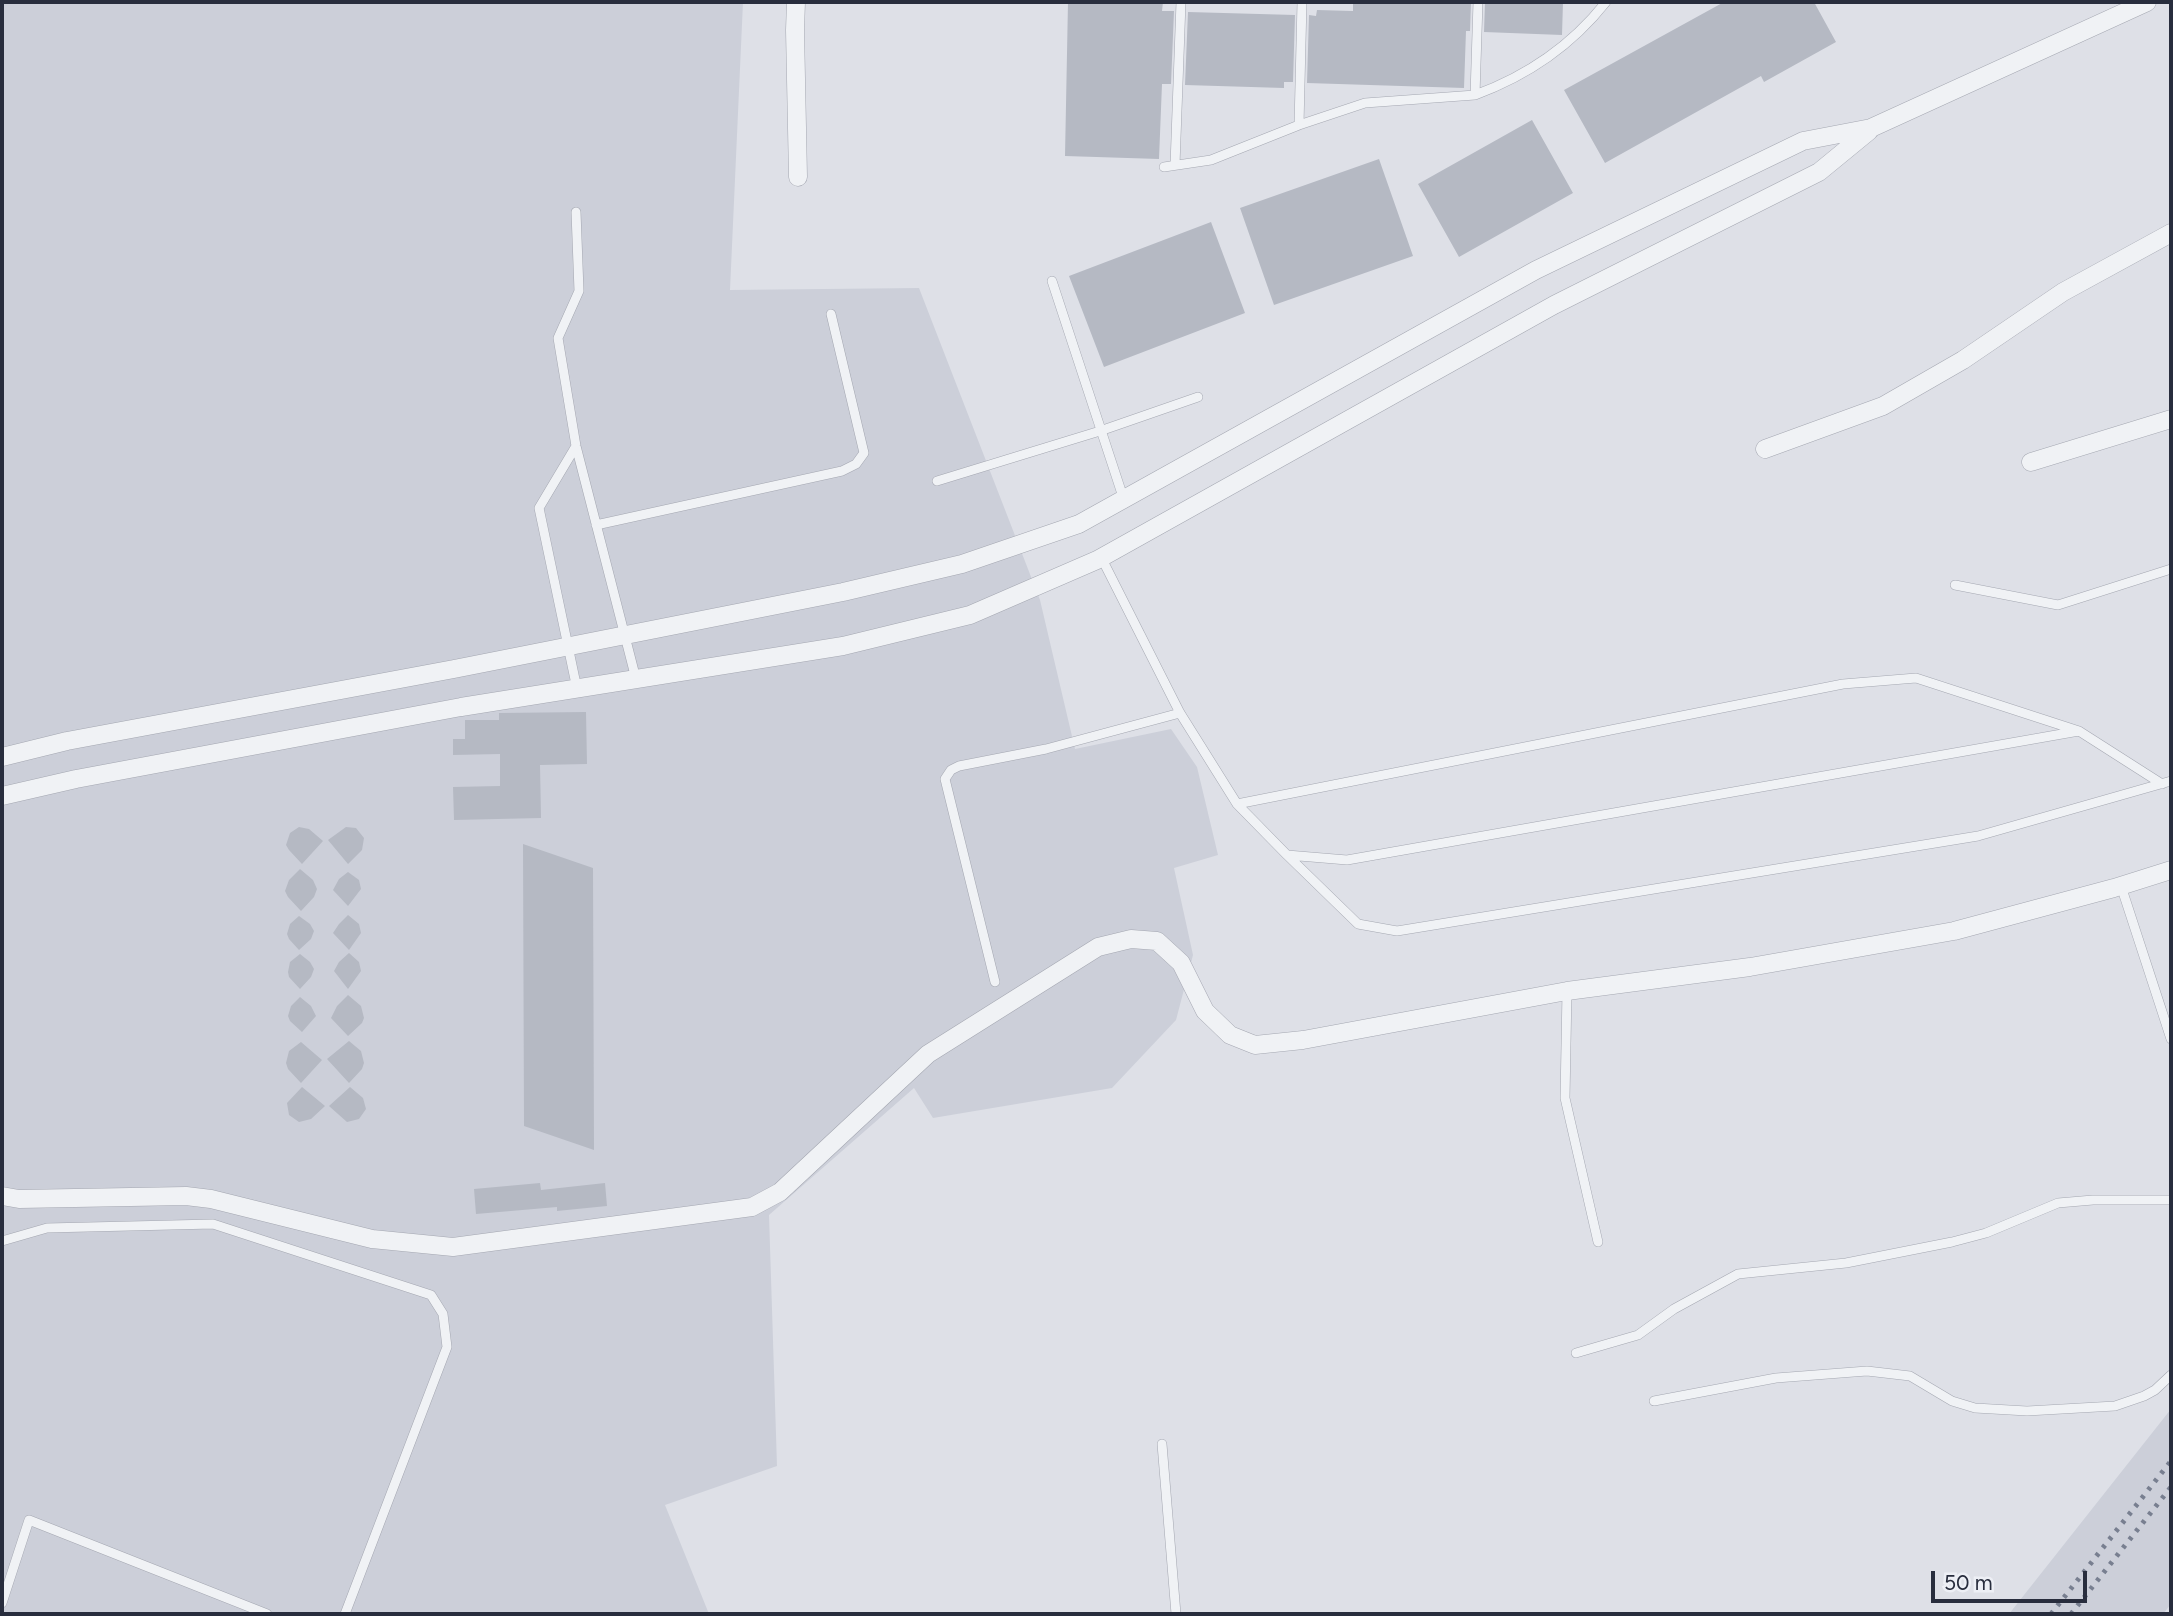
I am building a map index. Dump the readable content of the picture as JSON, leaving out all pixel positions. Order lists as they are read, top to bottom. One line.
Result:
{"scale_bar":"50 m"}
